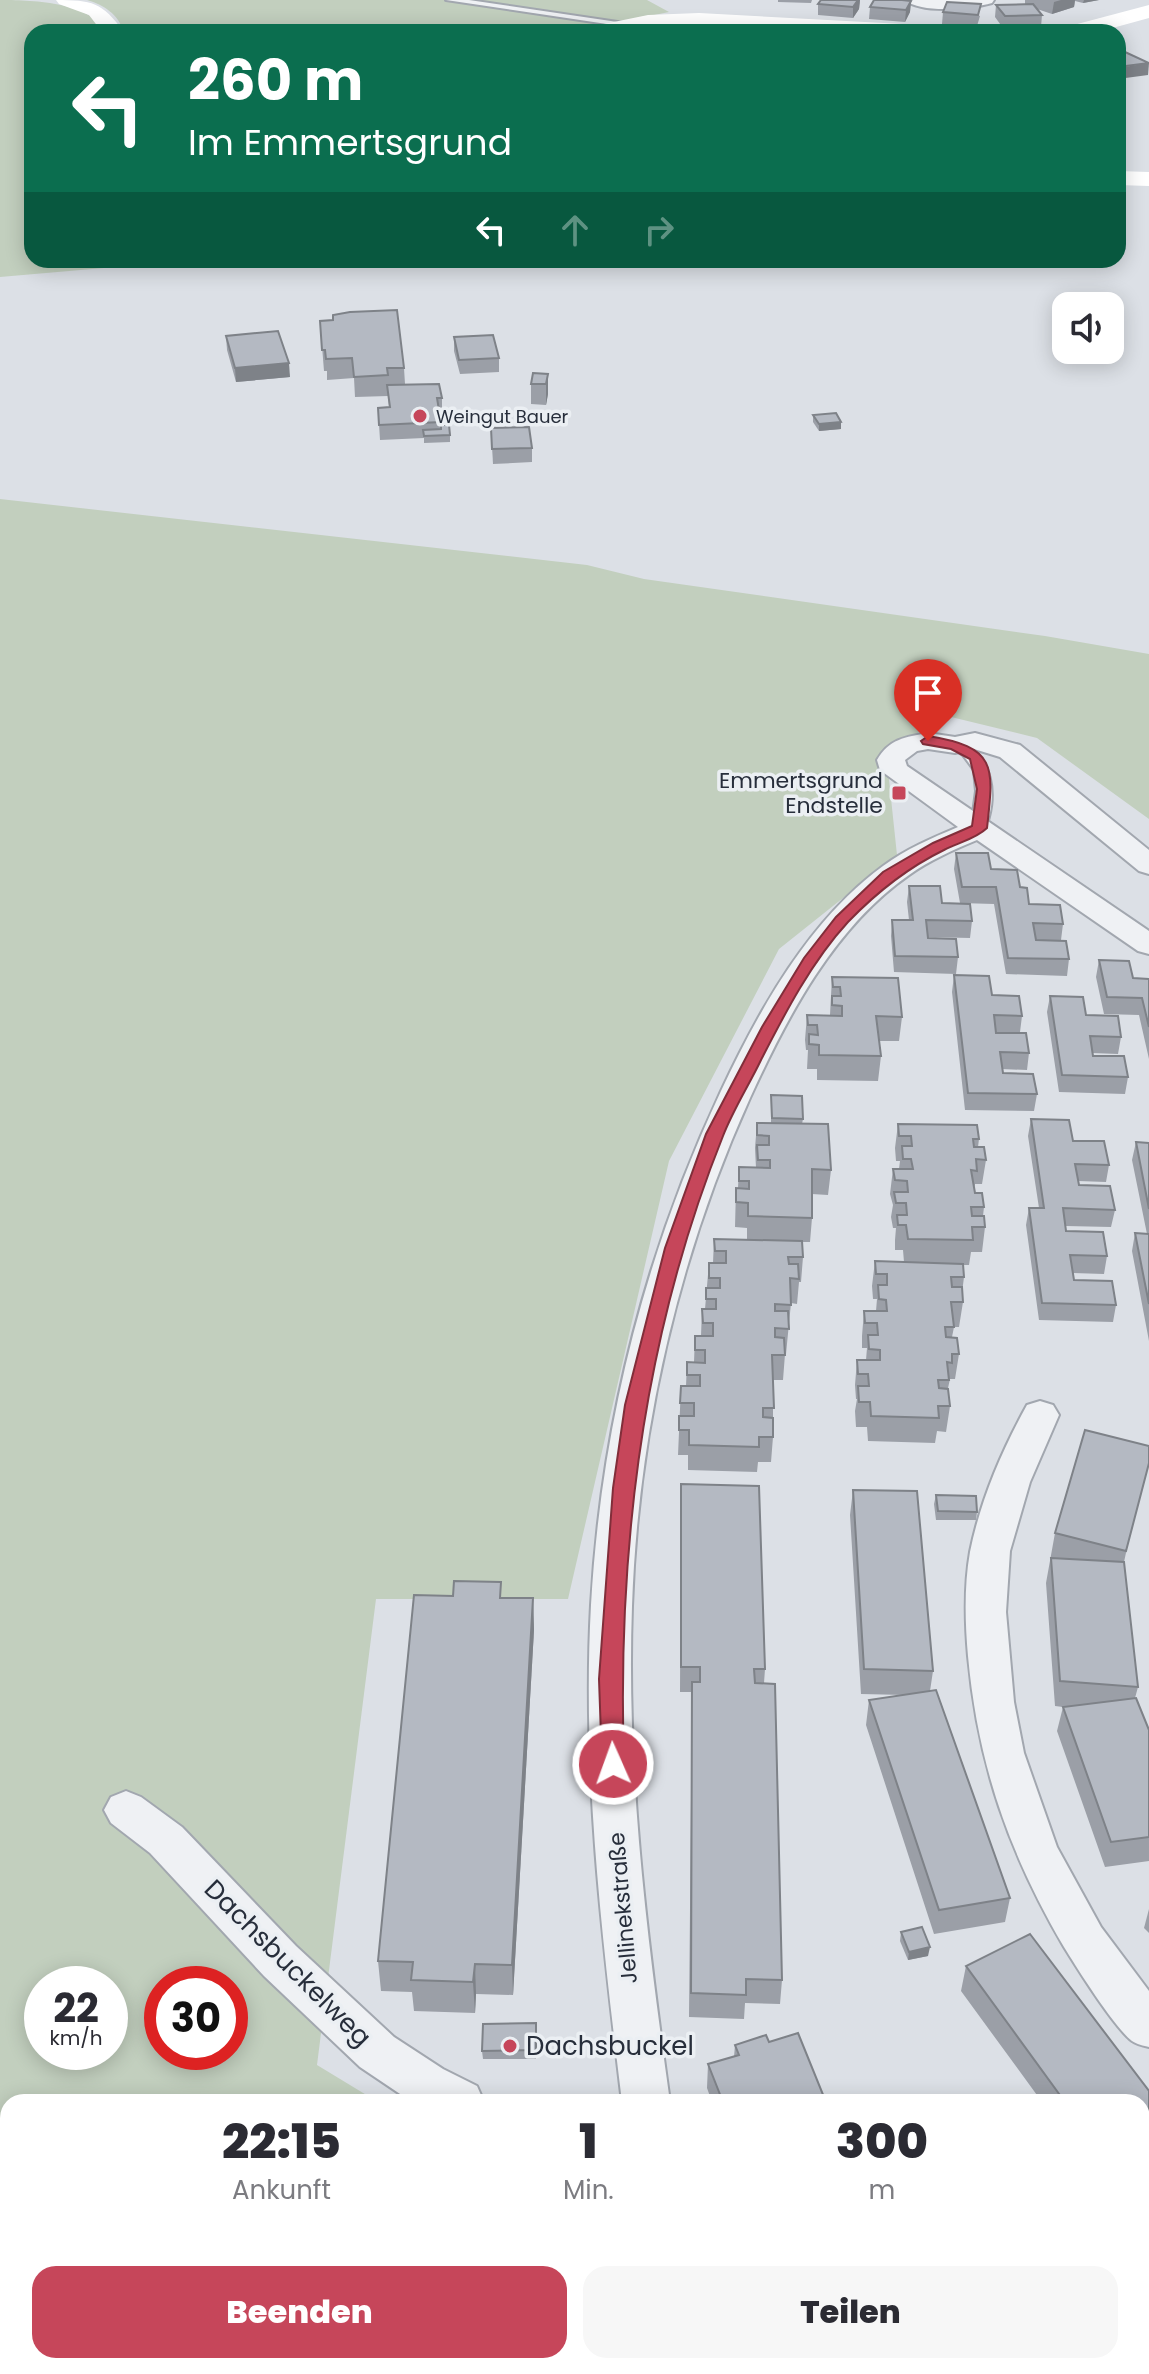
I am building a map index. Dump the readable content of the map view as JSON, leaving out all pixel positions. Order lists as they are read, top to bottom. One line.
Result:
{"streets":{"street":["Jellinekstraße","Dachsbuckelweg"]},"places":{"other":["Weingut Bauer","Dachsbuckel"],"transit":["Emmertsgrund Endstelle"]},"page":{"turn":["260 m","Im Emmertsgrund"],"speed":"22 km/h","limit":"30","eta":["22:15","Ankunft","1","Min.","300","m"],"buttons":["Beenden","Teilen"]}}
